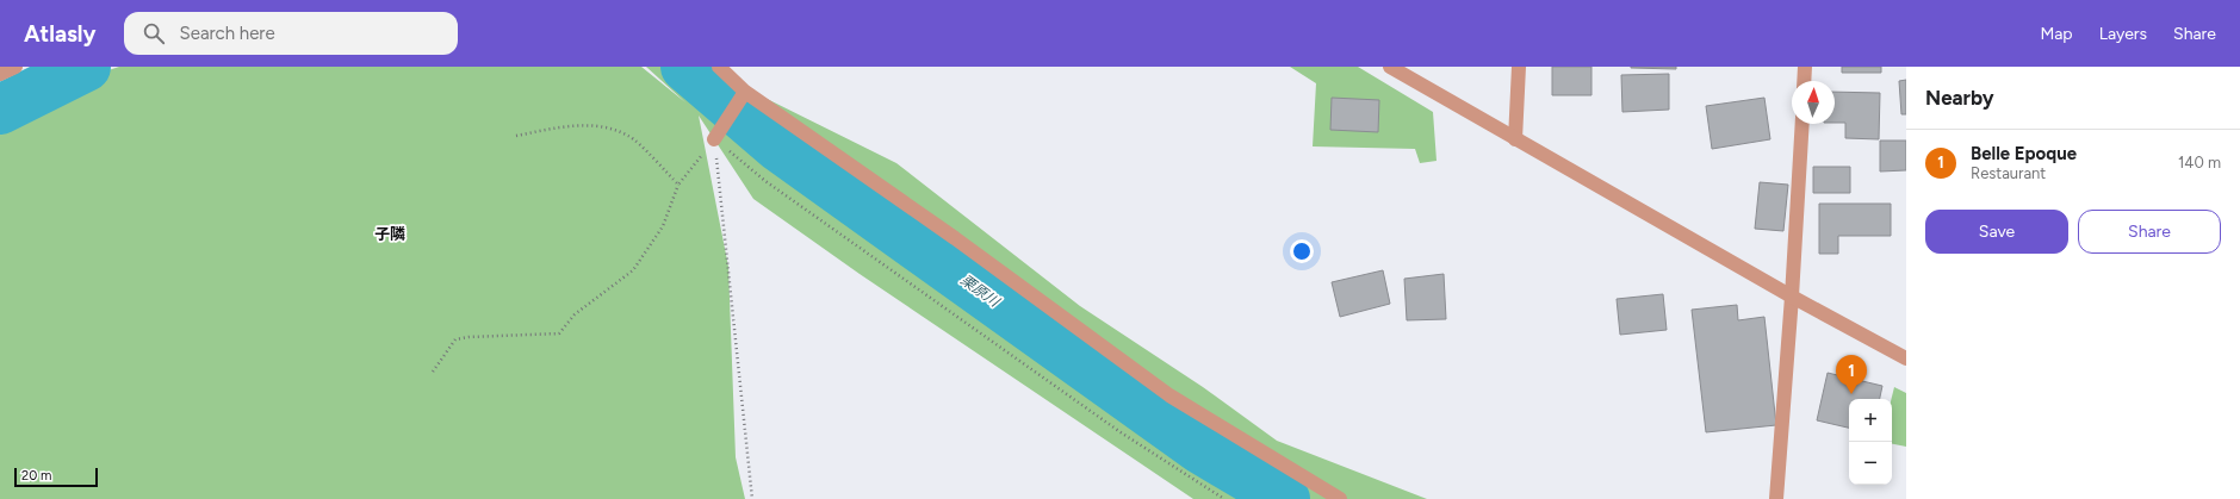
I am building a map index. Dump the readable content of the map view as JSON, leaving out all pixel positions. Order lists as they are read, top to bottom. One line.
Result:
{"districts":["子隣"],"water":["栗原川"],"scale_bar":"20 m","north":"top","page":{"header":"Atlasly","search":"Search here","nav":["Map","Layers","Share"],"heading":"Nearby","list":[{"mark":"1","name":"Belle Epoque","note":"Restaurant","value":"140 m"}],"buttons":["Save","Share"],"pins":"1","map_buttons":["+","−"],"scale":"20 m"}}
